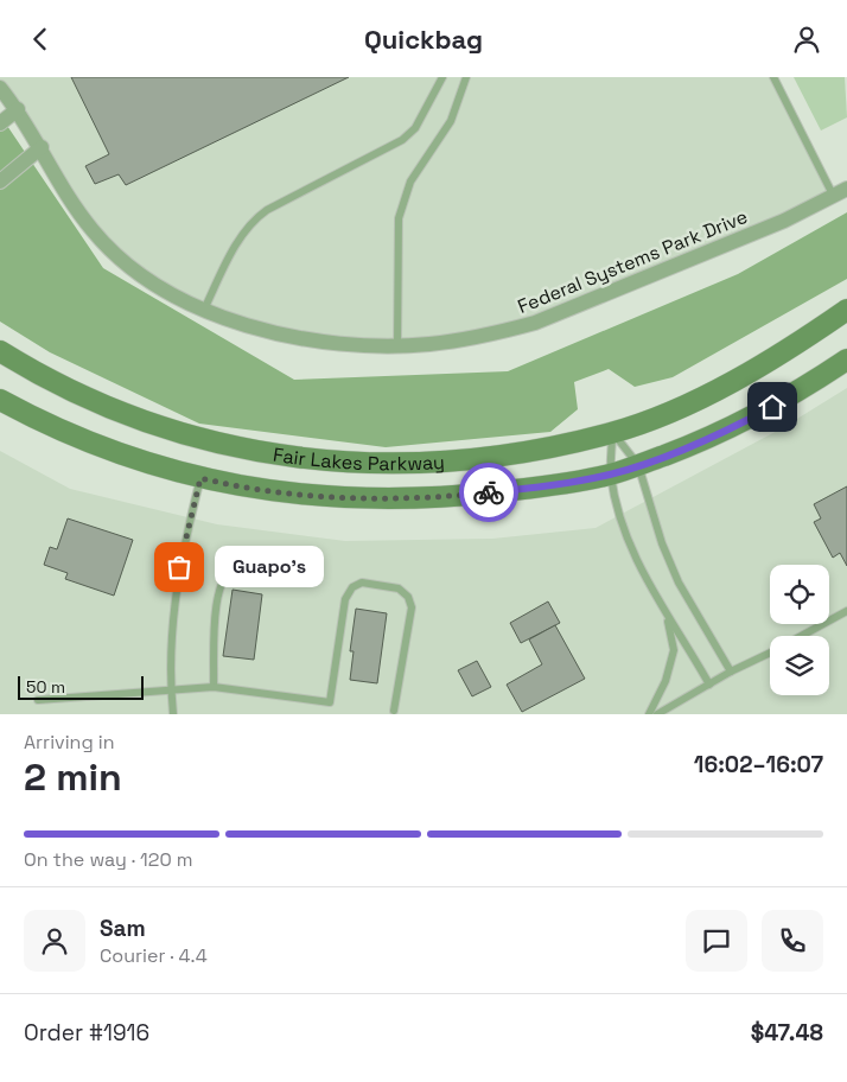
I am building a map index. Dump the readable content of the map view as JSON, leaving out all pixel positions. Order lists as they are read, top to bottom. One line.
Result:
{"streets":{"main road":["Fair Lakes Parkway"],"street":["Federal Systems Park Drive"]},"places":["Guapo's"],"scale_bar":"50 m","page":{"header":"Quickbag","bubble":"Guapo's","scale":"50 m","heading":["2 min","Arriving in","16:02–16:07"],"panel":["Sam","Courier · 4.4","Order #1916","$47.48"],"bar":"On the way · 120 m"}}
